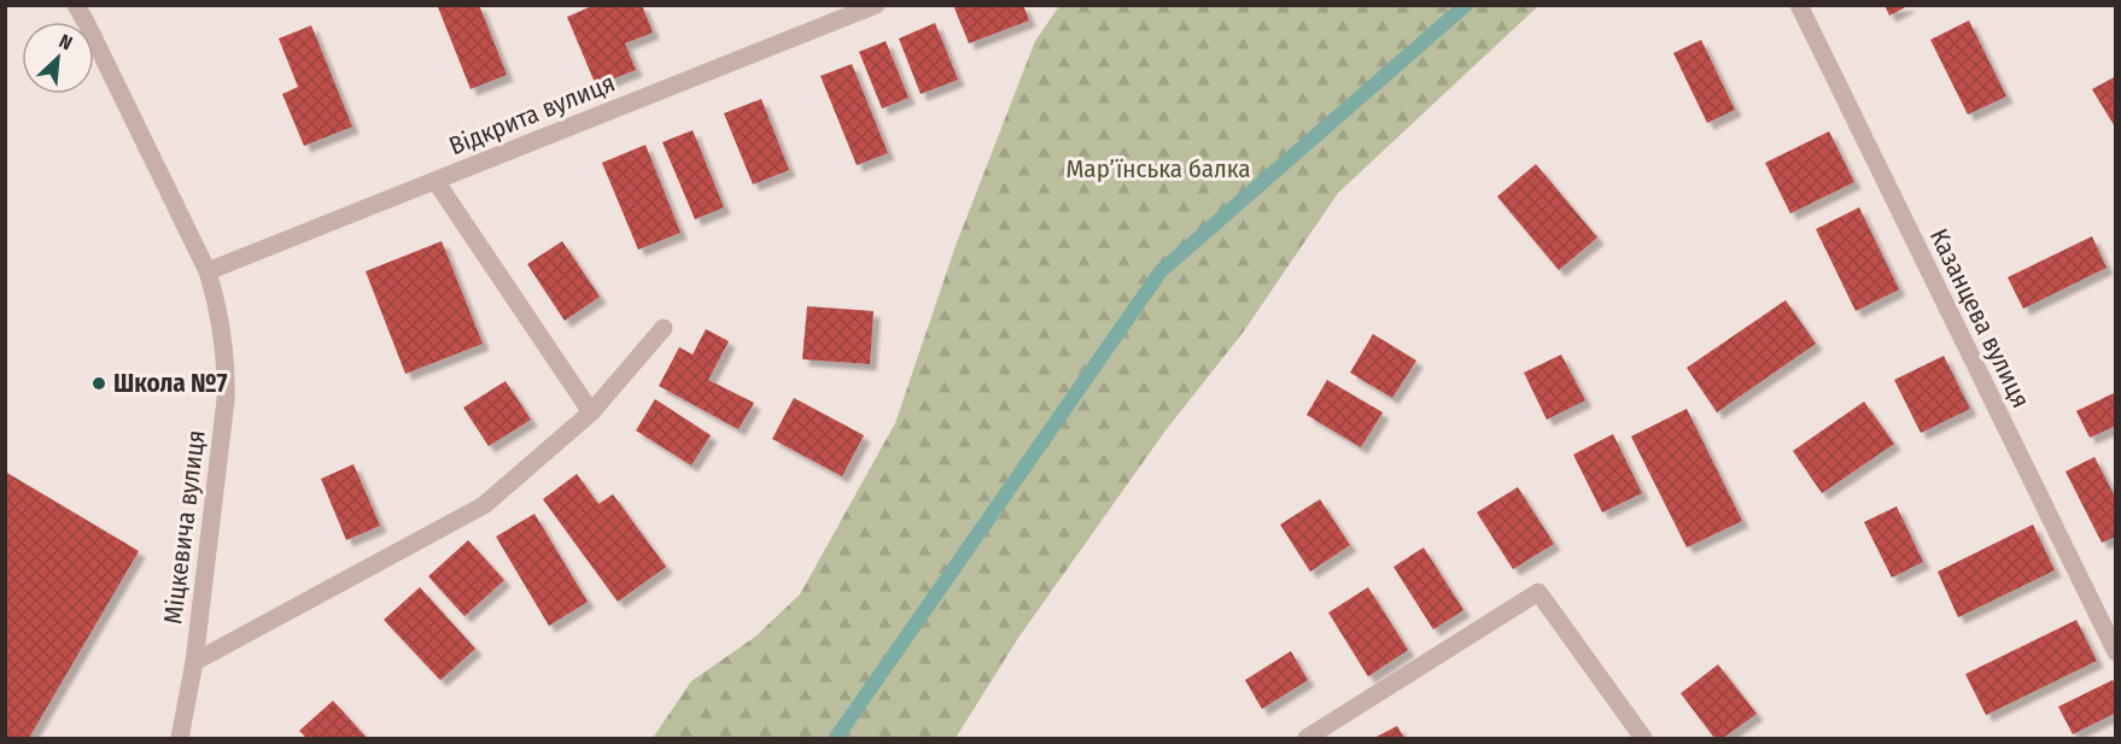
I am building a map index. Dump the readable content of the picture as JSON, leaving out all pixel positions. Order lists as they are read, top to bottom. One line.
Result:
{"streets":{"street":["Відкрита вулиця","Казанцева вулиця","Міцкевича вулиця"]},"crossings":[["Відкрита вулиця","Міцкевича вулиця"]],"parks":["Мар’їнська балка"],"places":["Школа №7"],"north":"top right"}
